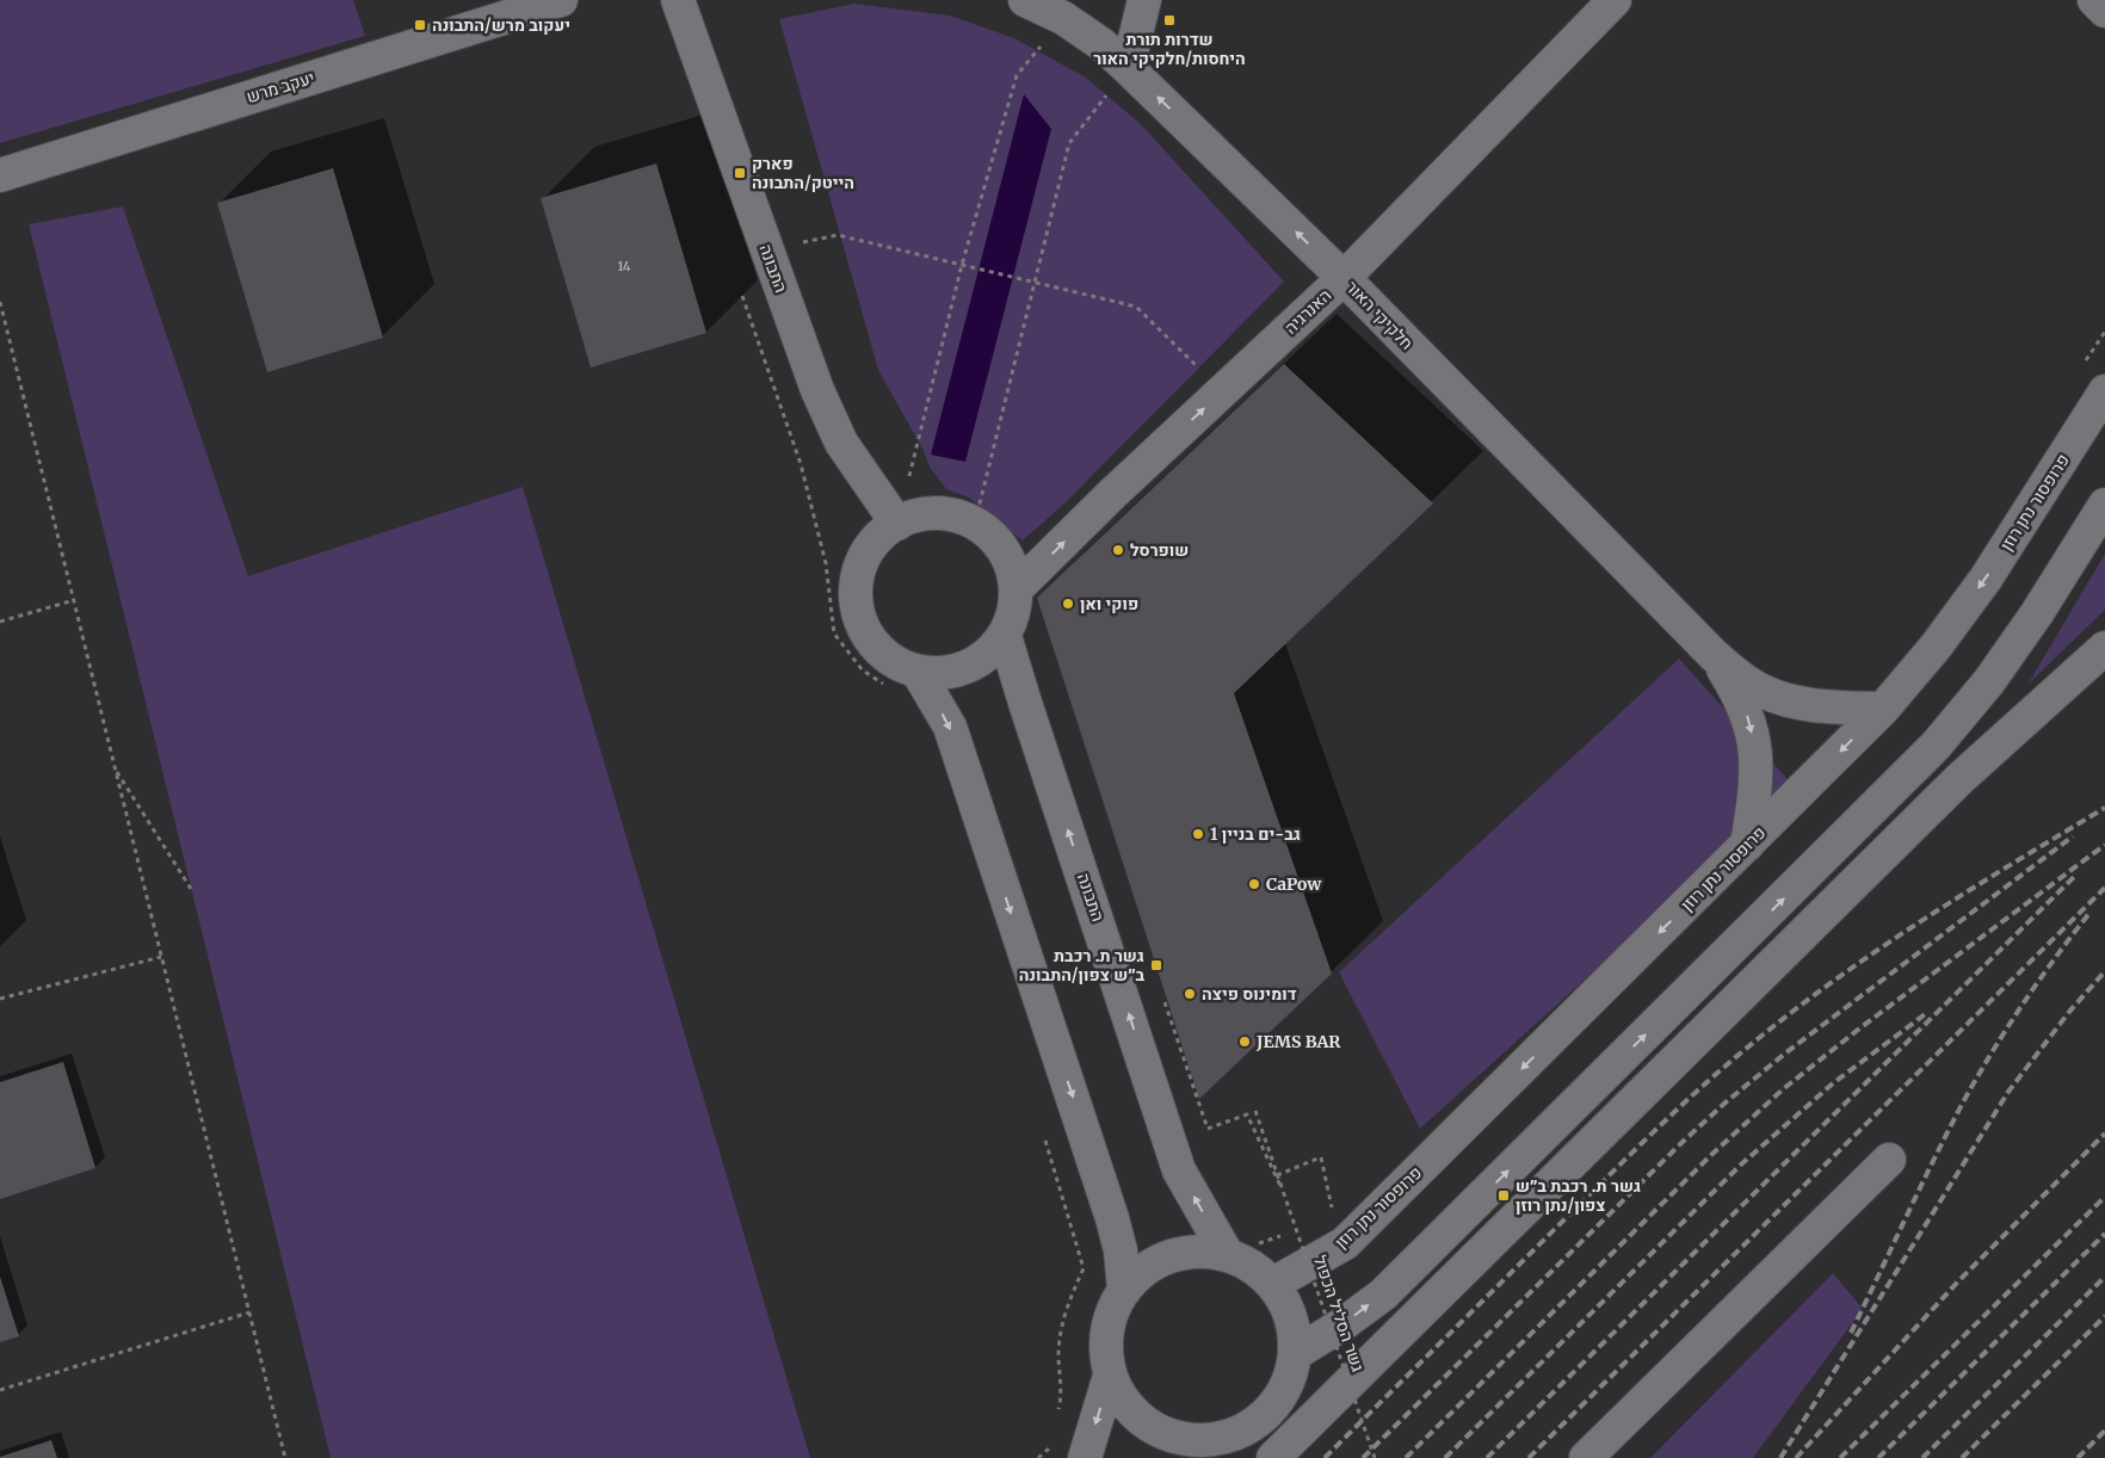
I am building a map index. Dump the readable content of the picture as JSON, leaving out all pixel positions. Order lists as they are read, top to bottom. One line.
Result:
{"streets":{"street":["יעקב מרש","התבונה","האנרגיה","חלקיקי האור","פרופסור נתן רוזן"],"path":["גשר הסליל הכפול"]},"crossings":[["התבונה","האנרגיה"],["התבונה","פרופסור נתן רוזן"],["האנרגיה","חלקיקי האור"],["חלקיקי האור","פרופסור נתן רוזן"]],"places":{"transit":["שדרות תורת היחסות/חלקיקי האור","יעקוב מרש/התבונה","פארק הייטק/התבונה","גשר ת. רכבת ב״ש צפון/התבונה","גשר ת. רכבת ב״ש צפון/נתן רוזן"],"other":["שופרסל","פוקי ואן","גב-ים בניין 1","CaPow","דומינוס פיצה","JEMS BAR"]},"house_numbers":["14"]}
